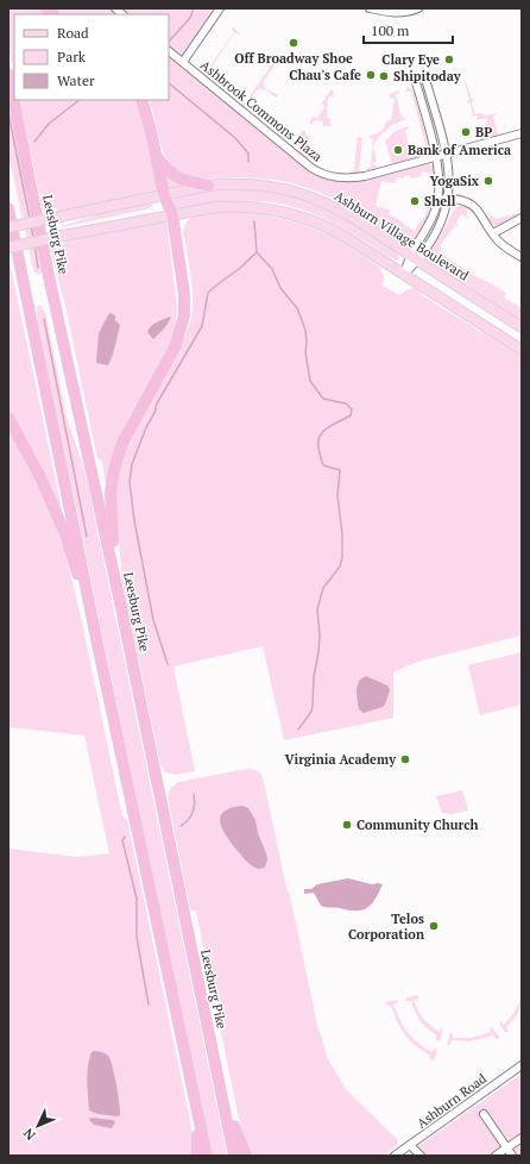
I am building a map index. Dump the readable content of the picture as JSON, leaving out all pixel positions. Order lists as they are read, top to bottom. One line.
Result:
{"streets":{"highway":["Leesburg Pike"],"main road":["Ashburn Village Boulevard"],"street":["Ashbrook Commons Plaza","Ashburn Road"]},"places":["Off Broadway Shoe","Clary Eye","Chau's Cafe","Shipitoday","BP","Bank of America","YogaSix","Shell","Virginia Academy","Community Church","Telos Corporation"],"legend":["Road","Park","Water"],"scale_bar":"100 m","north":"bottom left"}
